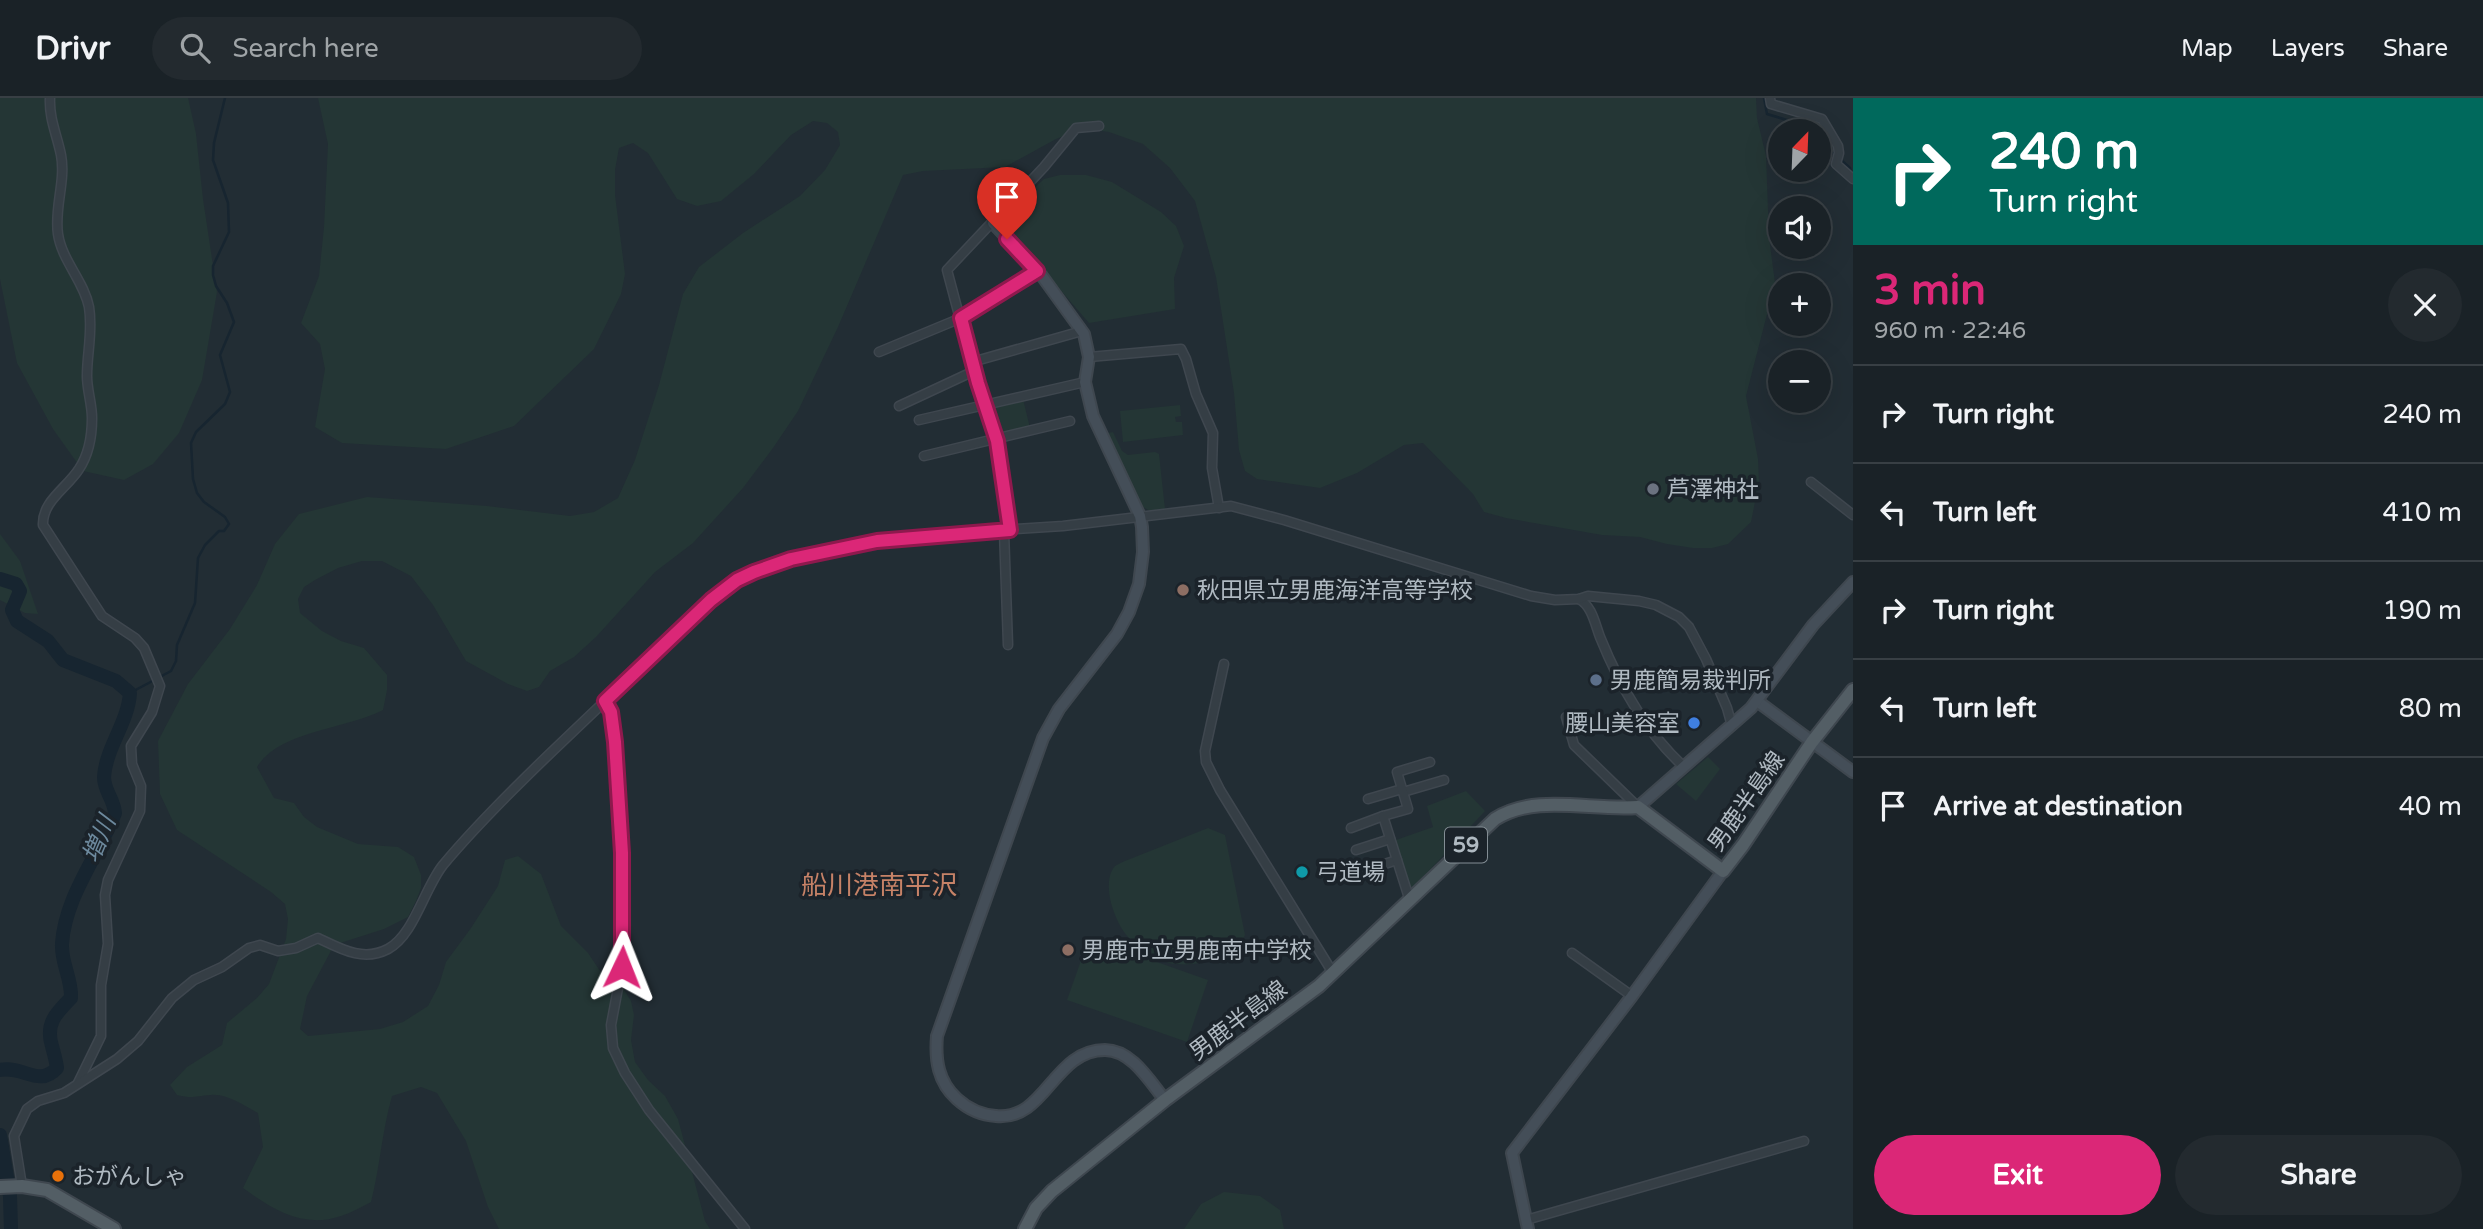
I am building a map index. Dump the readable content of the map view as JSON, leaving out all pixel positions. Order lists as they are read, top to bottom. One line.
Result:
{"streets":{"main road":["男鹿半島線","59"]},"districts":["船川港南平沢"],"water":["増川"],"places":["芦澤神社","秋田県立男鹿海洋高等学校","男鹿簡易裁判所","腰山美容室","弓道場","男鹿市立男鹿南中学校","おがんしゃ"],"north":"top right","page":{"header":"Drivr","search":"Search here","nav":["Map","Layers","Share"],"turn":["240 m","Turn right"],"map_buttons":["+","−"],"heading":["3 min","960 m · 22:46"],"list":[{"name":"Turn right","value":"240 m"},{"name":"Turn left","value":"410 m"},{"name":"Turn right","value":"190 m"},{"name":"Turn left","value":"80 m"},{"name":"Arrive at destination","value":"40 m"}],"buttons":["Exit","Share"]}}
